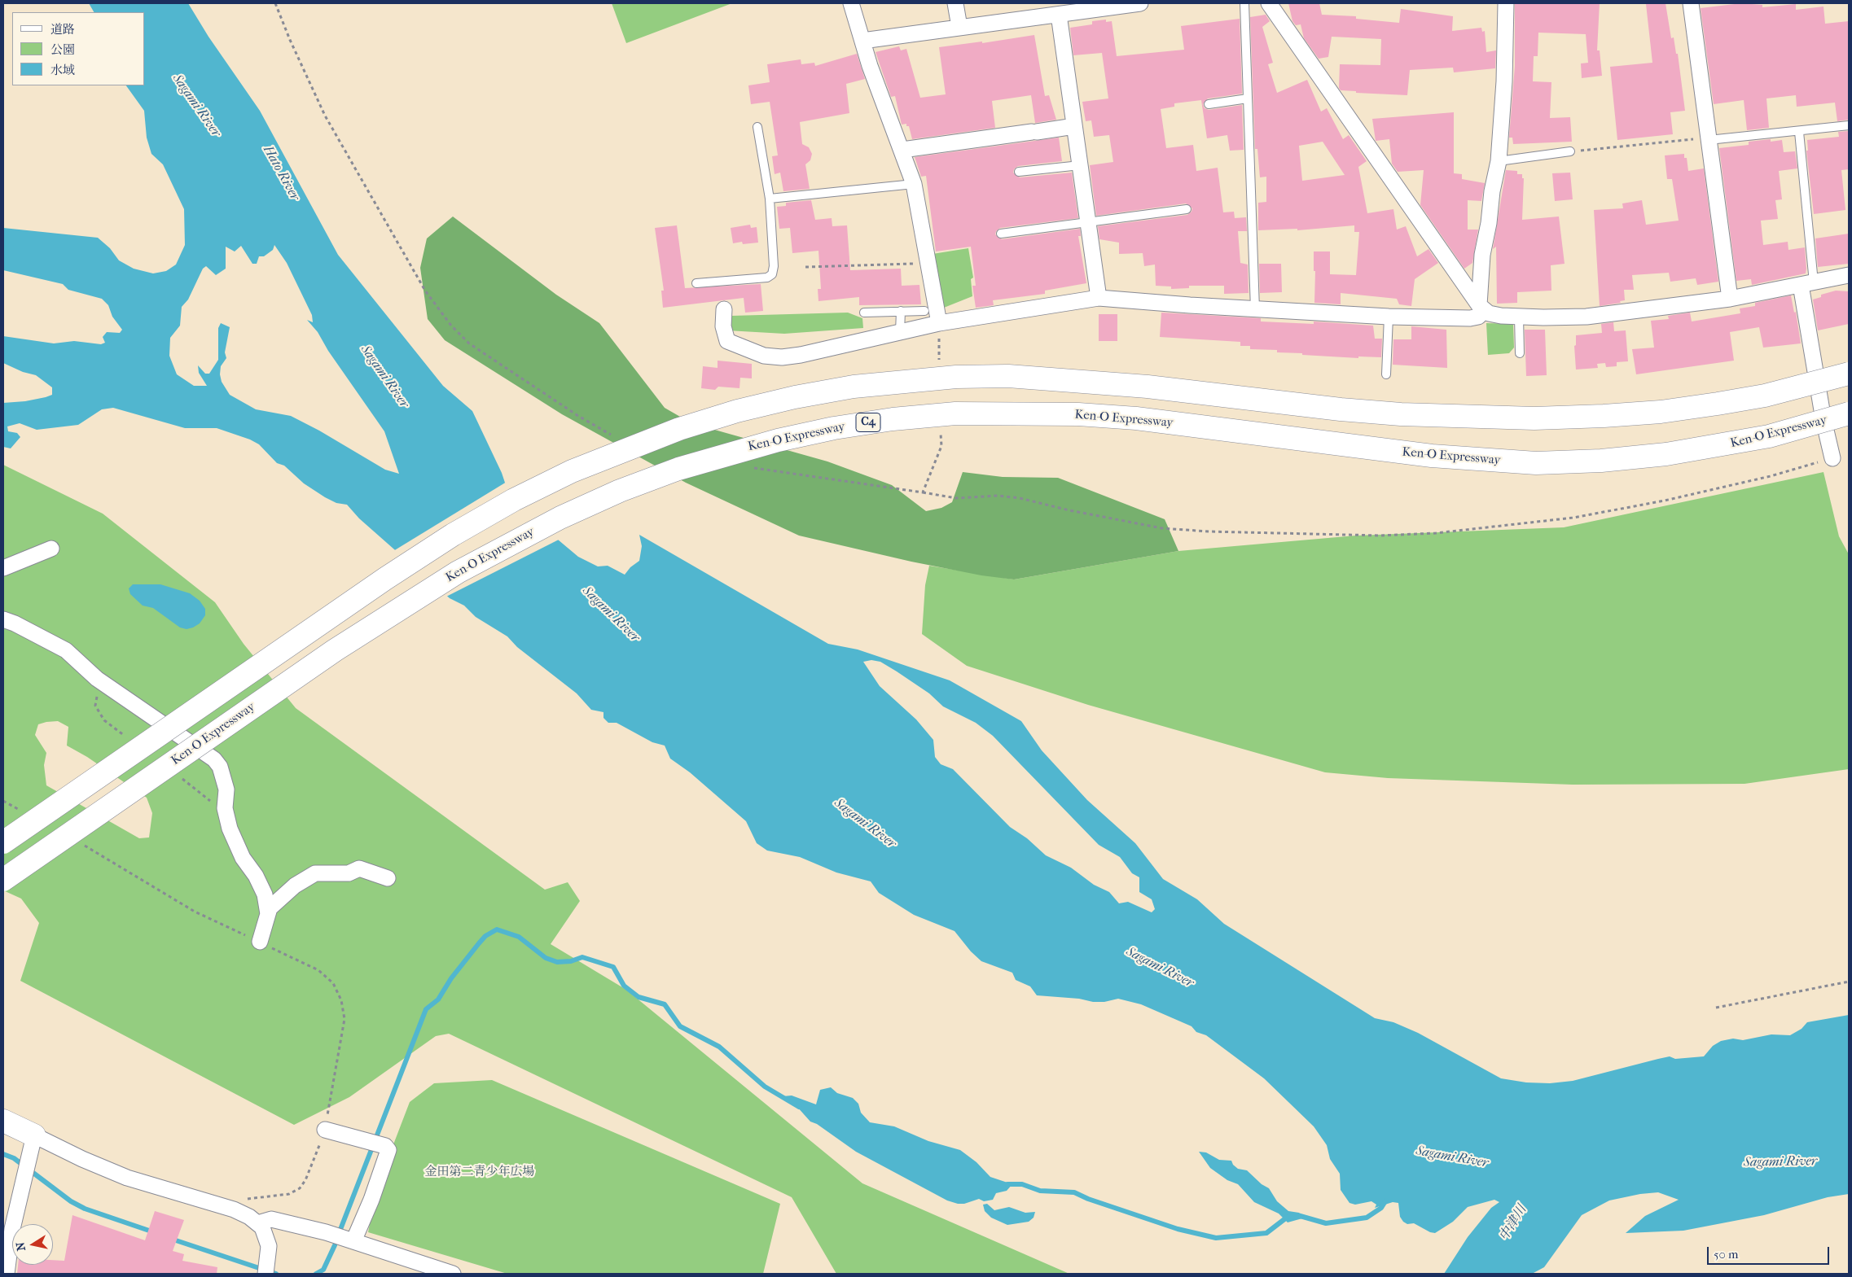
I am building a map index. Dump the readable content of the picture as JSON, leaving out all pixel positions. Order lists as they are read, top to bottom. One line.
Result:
{"streets":{"main road":["Ken-O Expressway","C4"]},"water":["Sagami River","Hato River","中津川"],"parks":["金田第二青少年広場"],"legend":["道路","公園","水域"],"scale_bar":"50 m","north":"left"}
